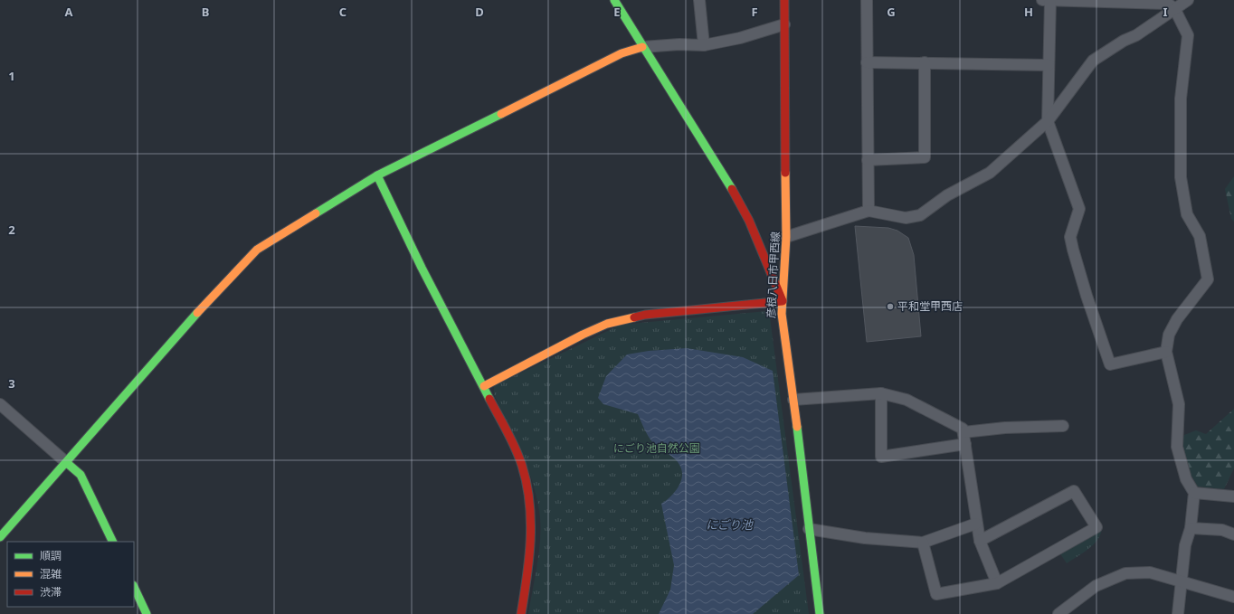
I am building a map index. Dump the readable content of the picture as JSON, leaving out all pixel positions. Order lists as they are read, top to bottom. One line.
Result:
{"streets":{"street":["彦根八日市甲西線"]},"water":["にごり池"],"parks":["にごり池自然公園"],"places":["平和堂甲西店"],"legend":["順調","混雑","渋滞"],"grid":{"columns":["A","B","C","D","E","F","G","H","I"],"rows":["1","2","3"]}}
